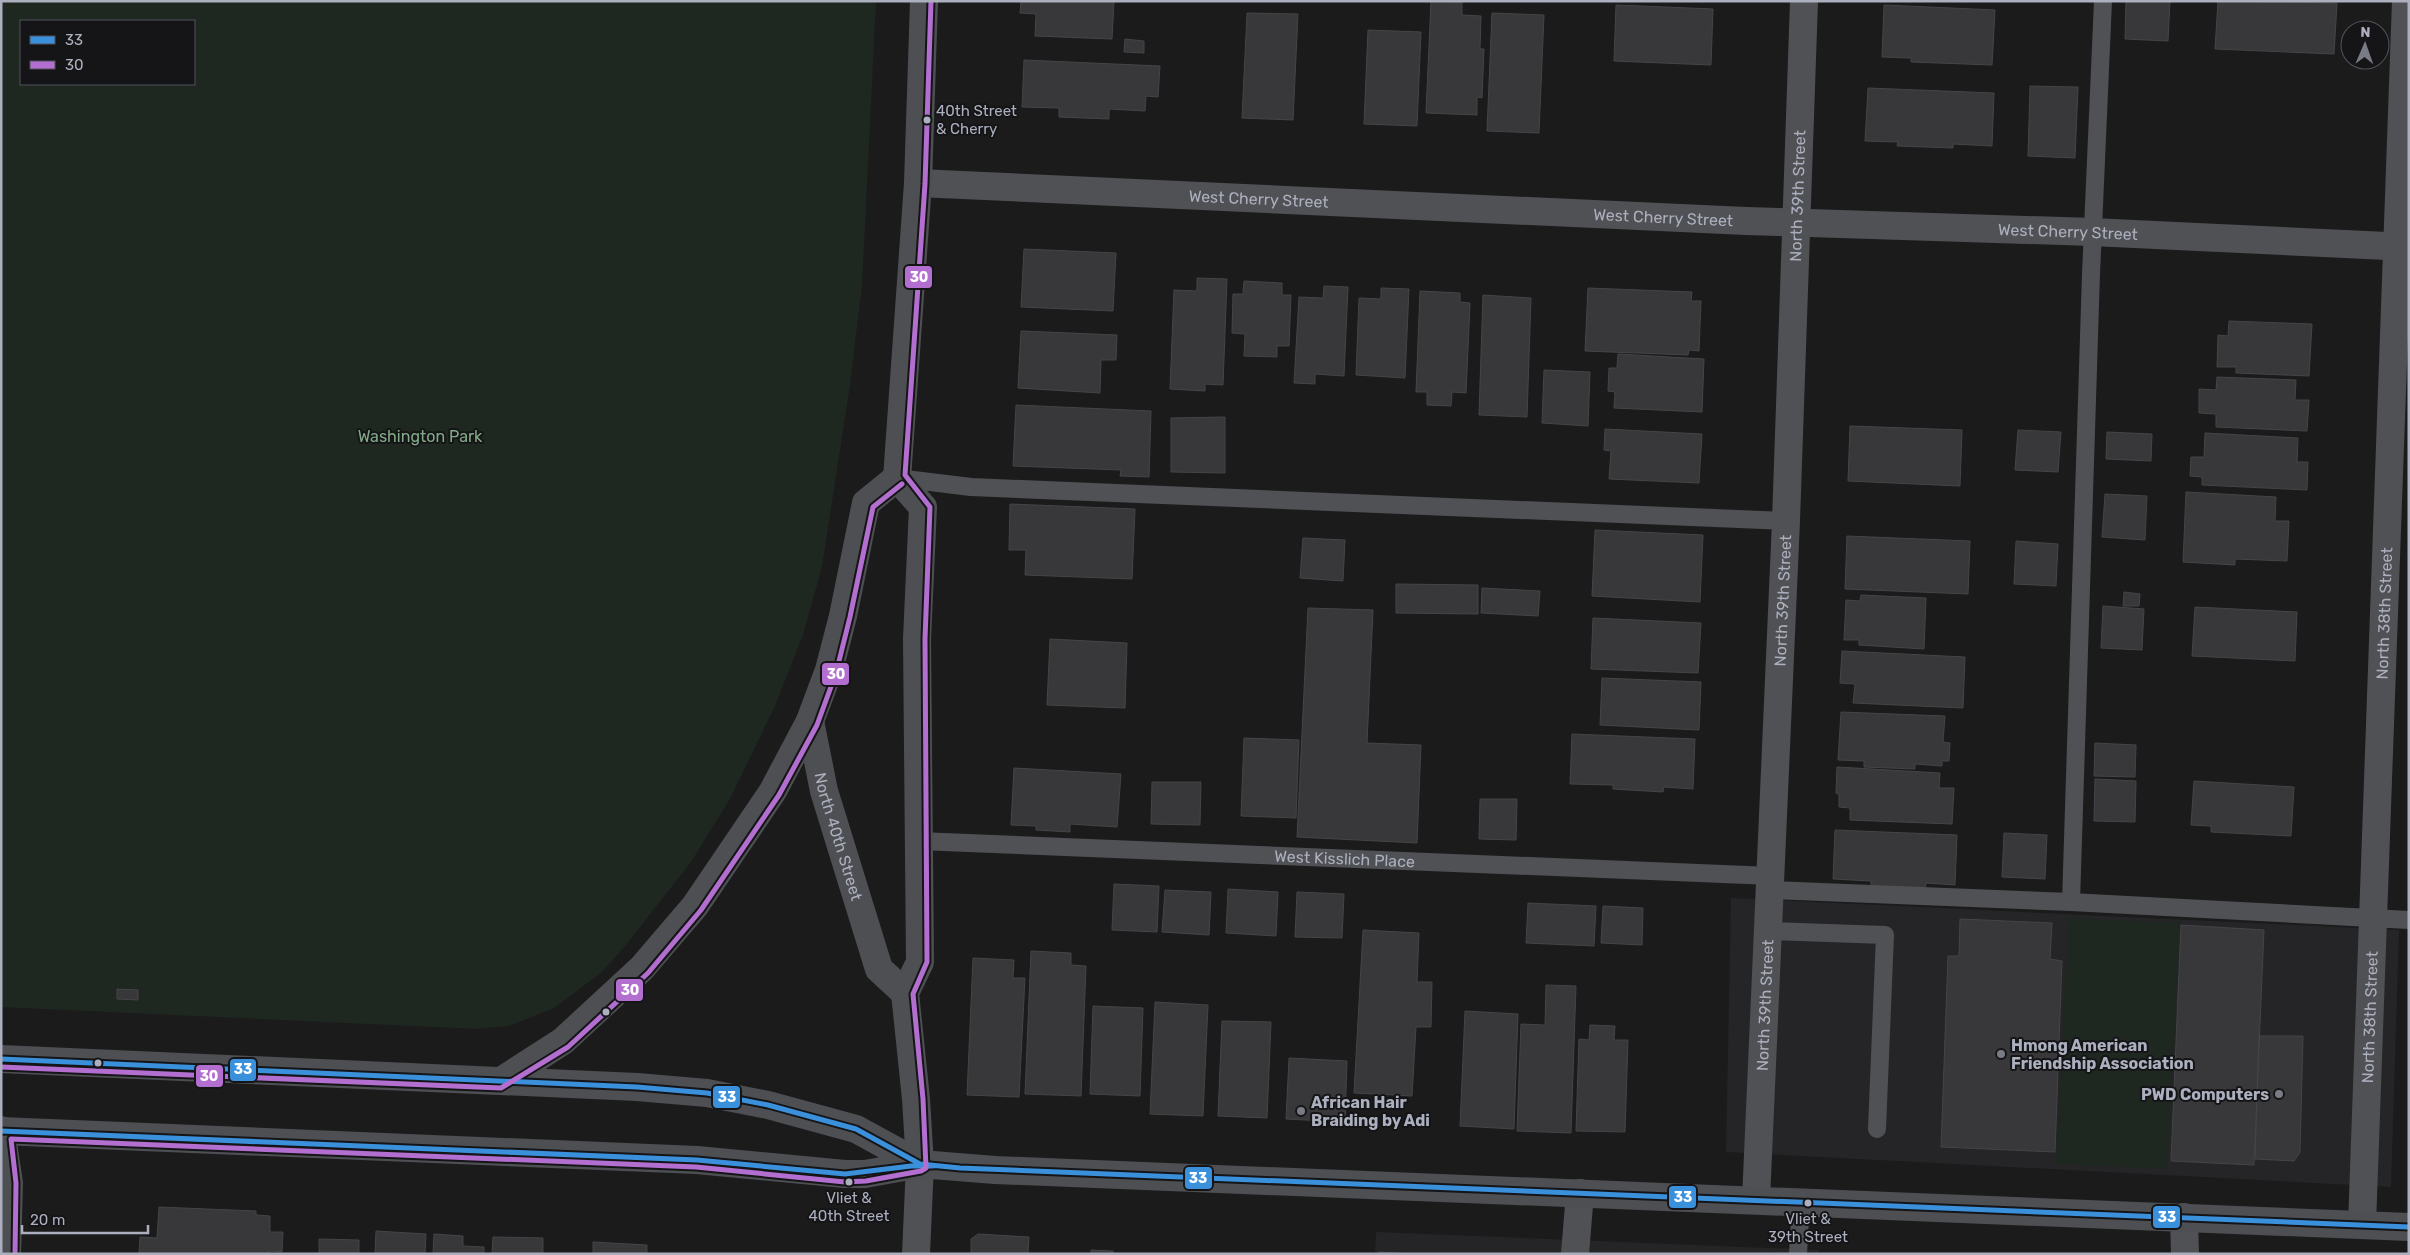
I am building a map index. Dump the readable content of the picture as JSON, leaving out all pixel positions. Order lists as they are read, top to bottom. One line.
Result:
{"streets":{"street":["North 39th Street","West Cherry Street","North 38th Street","North 40th Street"],"lane":["West Kisslich Place"]},"crossings":[["North 39th Street","West Cherry Street"],["North 39th Street","West Kisslich Place"],["West Cherry Street","North 38th Street"],["North 38th Street","West Kisslich Place"]],"parks":["Washington Park"],"places":["40th Street & Cherry","Hmong American Friendship Association","PWD Computers","African Hair Braiding by Adi","Vliet & 40th Street","Vliet & 39th Street"],"lines":["transit line 30","transit line 33"],"legend":["33","30"],"scale_bar":"20 m","north":"top"}
